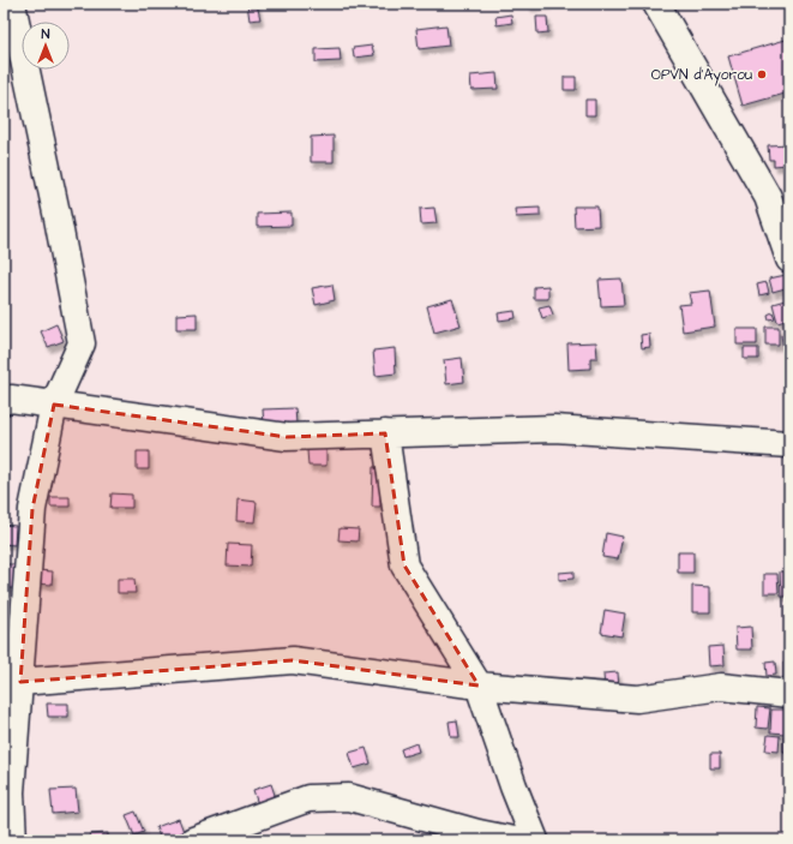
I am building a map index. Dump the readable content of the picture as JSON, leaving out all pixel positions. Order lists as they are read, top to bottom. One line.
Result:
{"places":["OPVN d'Ayorou"],"north":"top"}
